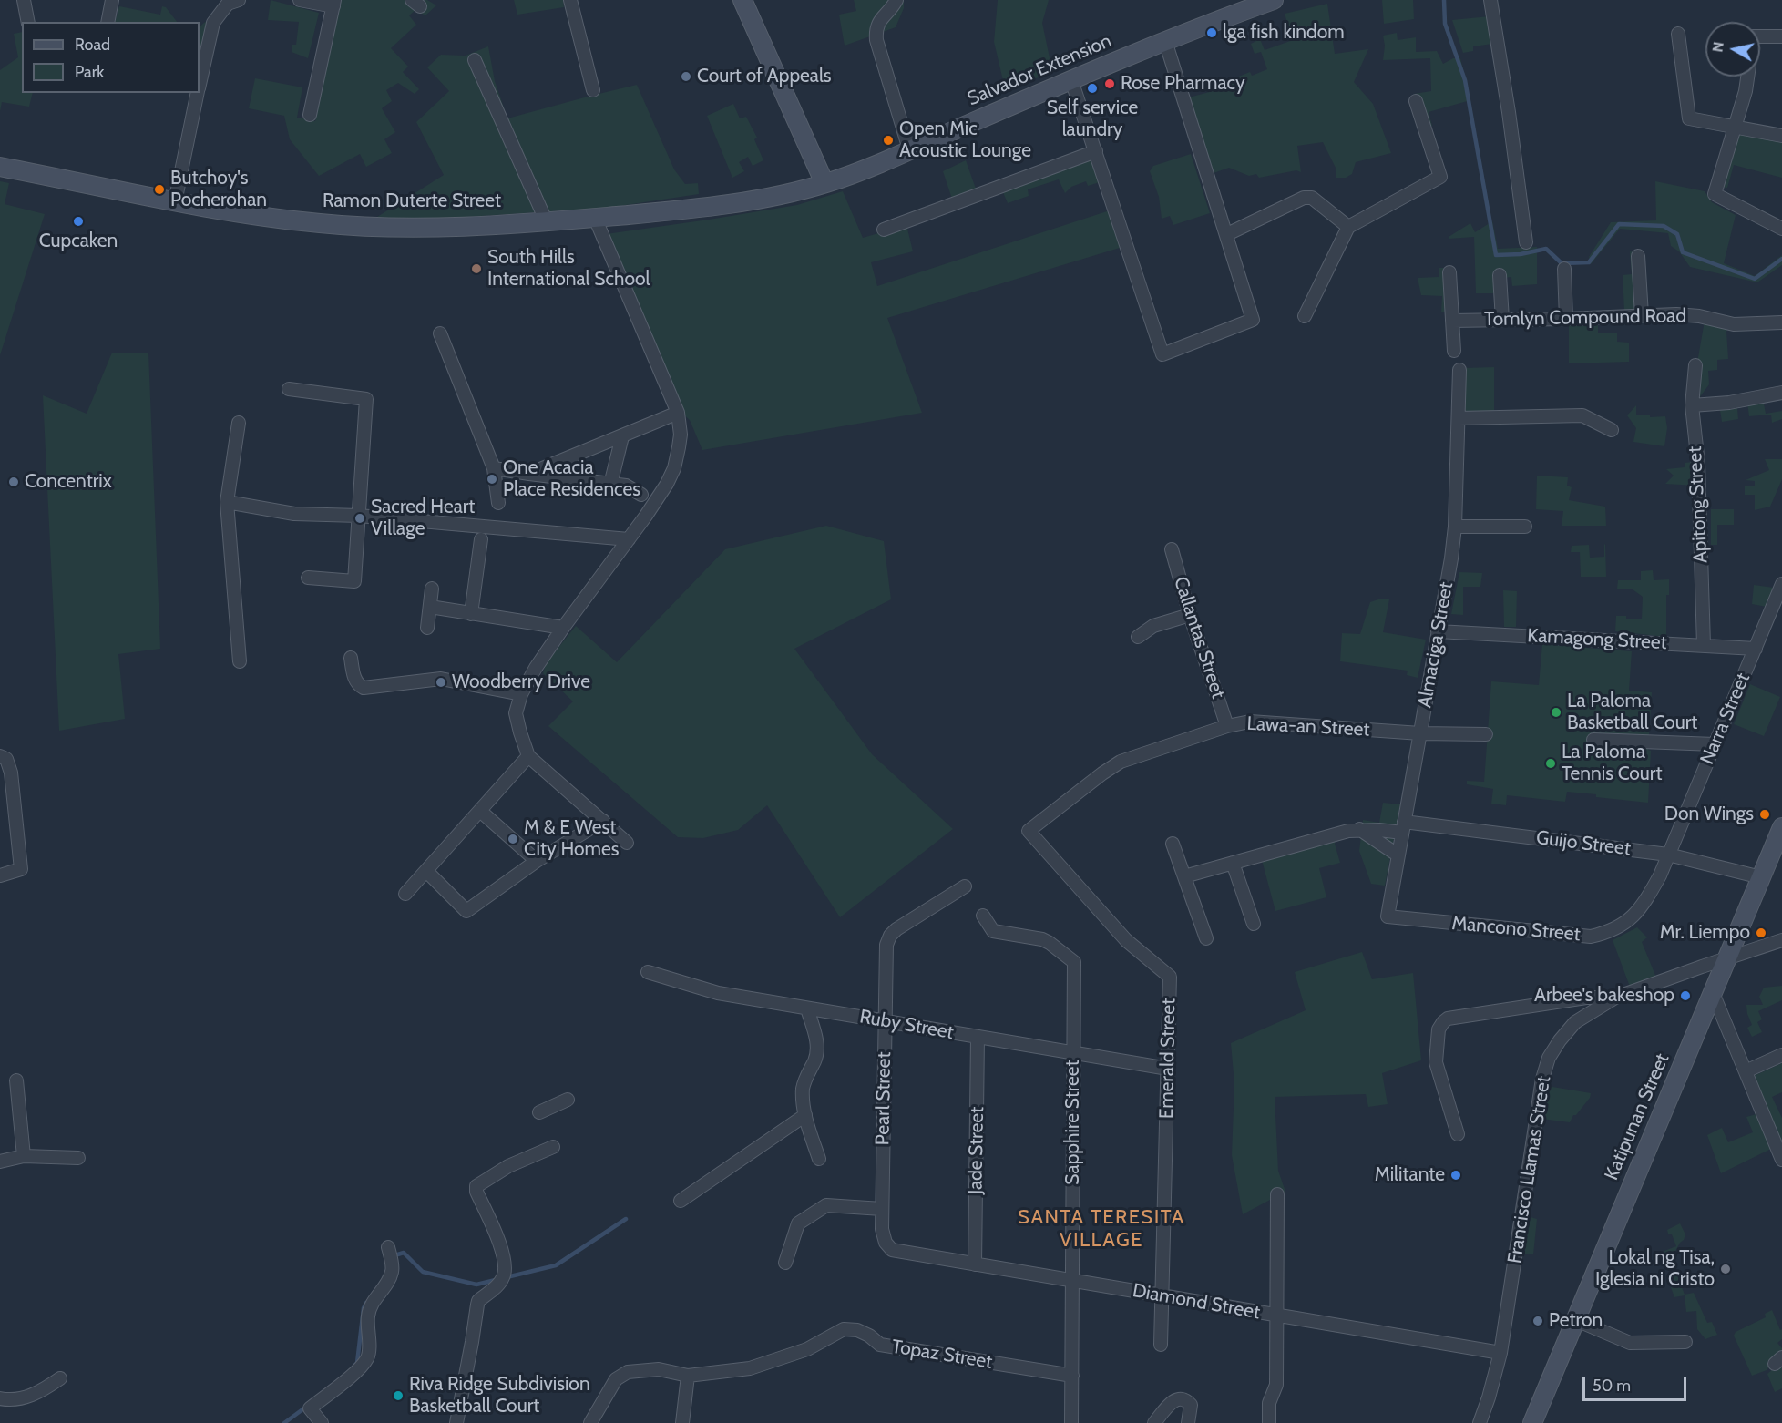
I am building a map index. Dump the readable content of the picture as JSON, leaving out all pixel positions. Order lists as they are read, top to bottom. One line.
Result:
{"streets":{"main road":["Salvador Extension","Ramon Duterte Street","Katipunan Street"],"street":["Tomlyn Compound Road","Apitong Street","Callantas Street","Kamagong Street","Almaciga Street","Narra Street","Lawa-an Street","Guijo Street","Mancono Street","Ruby Street","Emerald Street","Pearl Street","Sapphire Street","Jade Street","Francisco Llamas Street","Diamond Street","Topaz Street"]},"crossings":[["Salvador Extension","Ramon Duterte Street"],["Apitong Street","Kamagong Street"],["Callantas Street","Lawa-an Street"],["Kamagong Street","Almaciga Street"],["Kamagong Street","Narra Street"],["Almaciga Street","Lawa-an Street"],["Almaciga Street","Guijo Street"],["Almaciga Street","Mancono Street"],["Narra Street","Guijo Street"],["Narra Street","Mancono Street"],["Lawa-an Street","Emerald Street"],["Guijo Street","Mancono Street"],["Guijo Street","Katipunan Street"],["Ruby Street","Emerald Street"],["Ruby Street","Pearl Street"],["Ruby Street","Sapphire Street"],["Ruby Street","Jade Street"],["Emerald Street","Diamond Street"],["Pearl Street","Diamond Street"],["Katipunan Street","Francisco Llamas Street"],["Sapphire Street","Diamond Street"],["Sapphire Street","Topaz Street"],["Jade Street","Diamond Street"],["Francisco Llamas Street","Diamond Street"]],"districts":["SANTA TERESITA VILLAGE"],"places":["lga fish kindom","Court of Appeals","Rose Pharmacy","Self service laundry","Open Mic Acoustic Lounge","Butchoy's Pocherohan","Cupcaken","South Hills International School","One Acacia Place Residences","Concentrix","Sacred Heart Village","Woodberry Drive","La Paloma Basketball Court","La Paloma Tennis Court","Don Wings","M & E West City Homes","Mr. Liempo","Arbee's bakeshop","Militante","Lokal ng Tisa, Iglesia ni Cristo","Petron","Riva Ridge Subdivision Basketball Court"],"legend":["Road","Park"],"scale_bar":"50 m","north":"left"}
